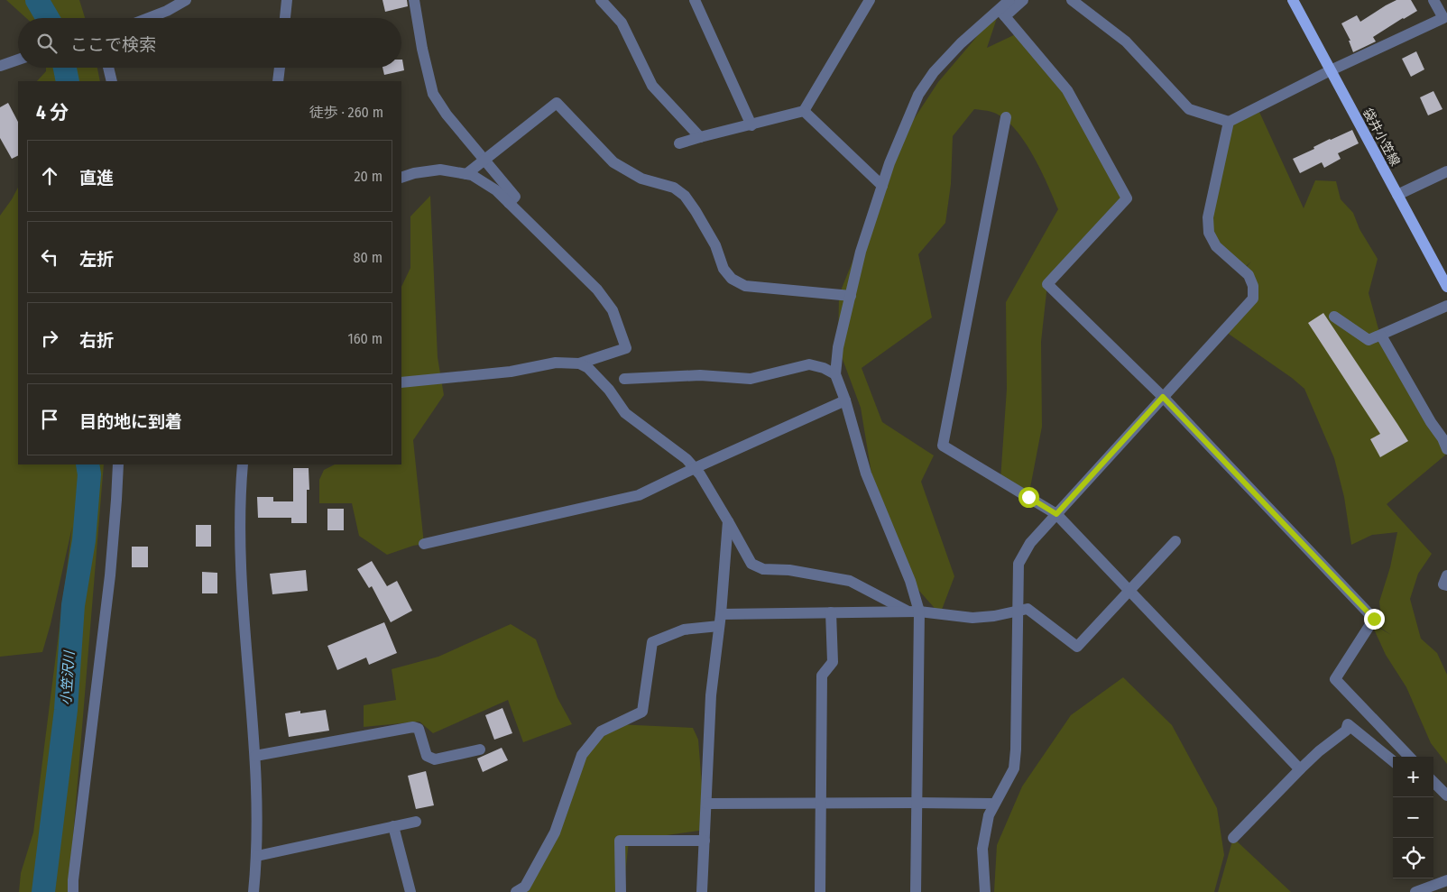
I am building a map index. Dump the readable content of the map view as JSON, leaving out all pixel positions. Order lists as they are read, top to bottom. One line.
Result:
{"streets":{"main road":["袋井小笠線"]},"water":["小笠沢川"],"page":{"search":"ここで検索","heading":["4 分","徒歩 · 260 m"],"list":[["直進","20 m"],["左折","80 m"],["右折","160 m"],"目的地に到着"],"map_buttons":["+","−"]}}
